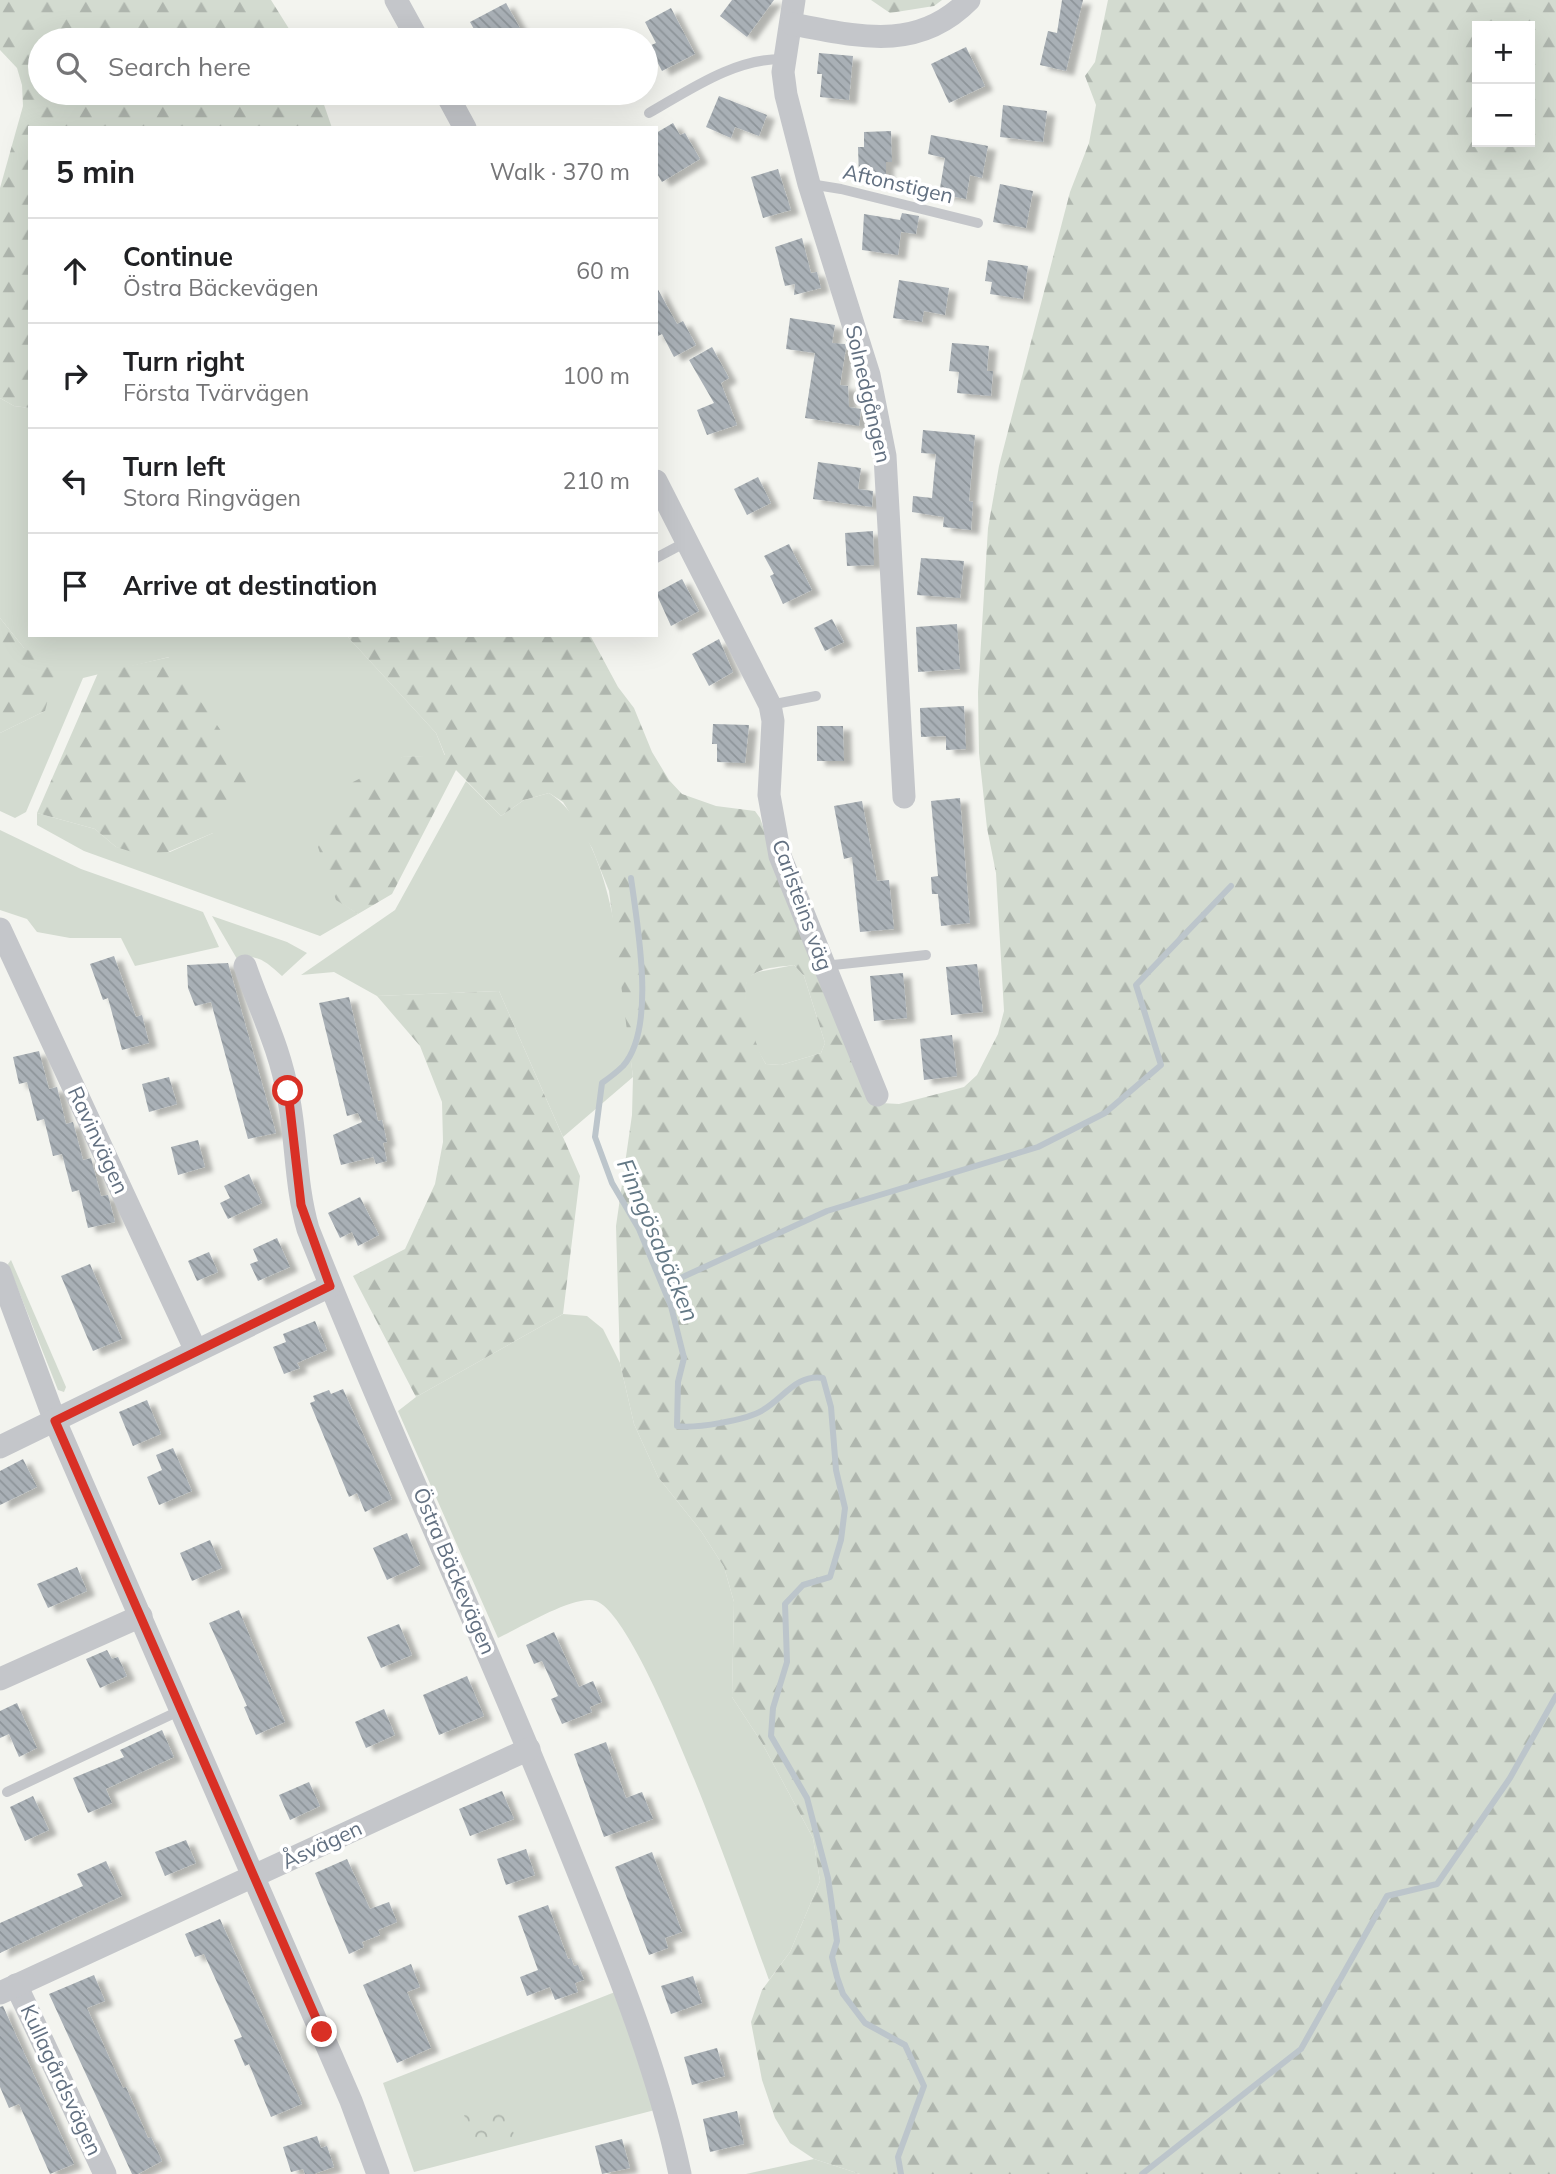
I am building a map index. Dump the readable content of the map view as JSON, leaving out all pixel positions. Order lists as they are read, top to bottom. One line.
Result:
{"streets":{"street":["Solnedgången","Carlsteins väg","Ravinvägen","Östra Bäckevägen","Åsvägen","Kullagårdsvägen"],"lane":["Aftonstigen"]},"crossings":[["Aftonstigen","Solnedgången"],["Östra Bäckevägen","Åsvägen"],["Åsvägen","Kullagårdsvägen"]],"water":["Finngösabäcken"],"page":{"map_buttons":["+","−"],"search":"Search here","heading":["5 min","Walk · 370 m"],"list":[["Continue","Östra Bäckevägen","60 m"],["Turn right","Första Tvärvägen","100 m"],["Turn left","Stora Ringvägen","210 m"],"Arrive at destination"]}}
